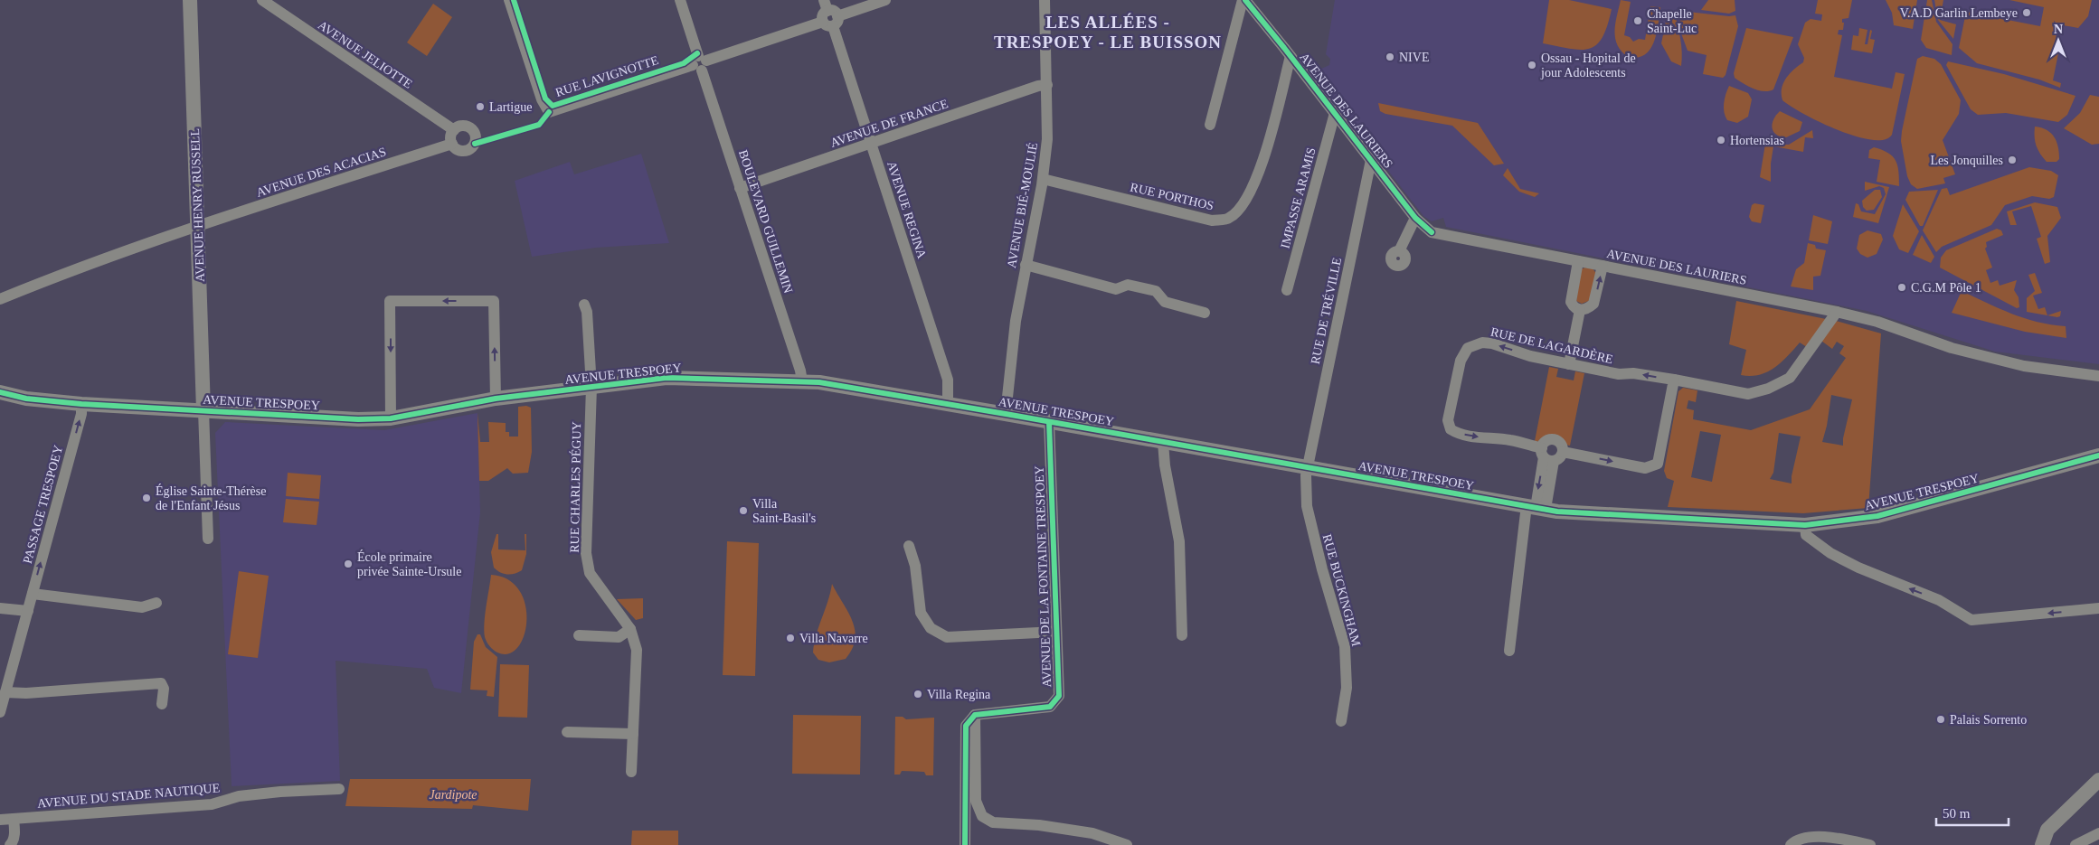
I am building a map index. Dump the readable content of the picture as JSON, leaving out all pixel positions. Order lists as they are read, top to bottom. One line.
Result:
{"streets":{"street":["AVENUE JELIOTTE","RUE LAVIGNOTTE","AVENUE DES LAURIERS","AVENUE DE FRANCE","AVENUE DES ACACIAS","RUE PORTHOS","IMPASSE ARAMIS","AVENUE HENRY RUSSELL","AVENUE BIÉ-MOULIÉ","AVENUE REGINA","BOULEVARD GUILLEMIN","RUE DE TRÉVILLE","RUE DE LAGARDÈRE","AVENUE TRESPOEY","RUE CHARLES PÉGUY","PASSAGE TRESPOEY","AVENUE DE LA FONTAINE TRESPOEY","RUE BUCKINGHAM","AVENUE DU STADE NAUTIQUE"]},"crossings":[["AVENUE JELIOTTE","AVENUE DES ACACIAS"],["RUE LAVIGNOTTE","BOULEVARD GUILLEMIN"],["AVENUE DES LAURIERS","RUE PORTHOS"],["AVENUE DES LAURIERS","IMPASSE ARAMIS"],["AVENUE DES LAURIERS","RUE DE TRÉVILLE"],["AVENUE DES LAURIERS","RUE DE LAGARDÈRE"],["AVENUE DE FRANCE","AVENUE BIÉ-MOULIÉ"],["AVENUE DE FRANCE","AVENUE REGINA"],["AVENUE DE FRANCE","BOULEVARD GUILLEMIN"],["AVENUE DES ACACIAS","AVENUE HENRY RUSSELL"],["RUE PORTHOS","AVENUE BIÉ-MOULIÉ"],["AVENUE HENRY RUSSELL","AVENUE TRESPOEY"],["AVENUE BIÉ-MOULIÉ","AVENUE TRESPOEY"],["AVENUE REGINA","AVENUE TRESPOEY"],["BOULEVARD GUILLEMIN","AVENUE TRESPOEY"],["RUE DE TRÉVILLE","AVENUE TRESPOEY"],["RUE DE TRÉVILLE","RUE BUCKINGHAM"],["AVENUE TRESPOEY","RUE CHARLES PÉGUY"],["AVENUE TRESPOEY","PASSAGE TRESPOEY"],["AVENUE TRESPOEY","AVENUE DE LA FONTAINE TRESPOEY"],["AVENUE TRESPOEY","RUE BUCKINGHAM"]],"one_way":["PASSAGE TRESPOEY"],"districts":["LES ALLÉES - TRESPOEY - LE BUISSON"],"parks":["Jardipote"],"places":["V.A.D Garlin Lembeye","Chapelle Saint-Luc","NIVE","Ossau - Hopital de jour Adolescents","Lartigue","Hortensias","Les Jonquilles","C.G.M Pôle 1","Église Sainte-Thérèse de l'Enfant Jésus","Villa Saint-Basil's","École primaire privée Sainte-Ursule","Villa Navarre","Villa Regina","Palais Sorrento"],"scale_bar":"50 m","north":"top"}
